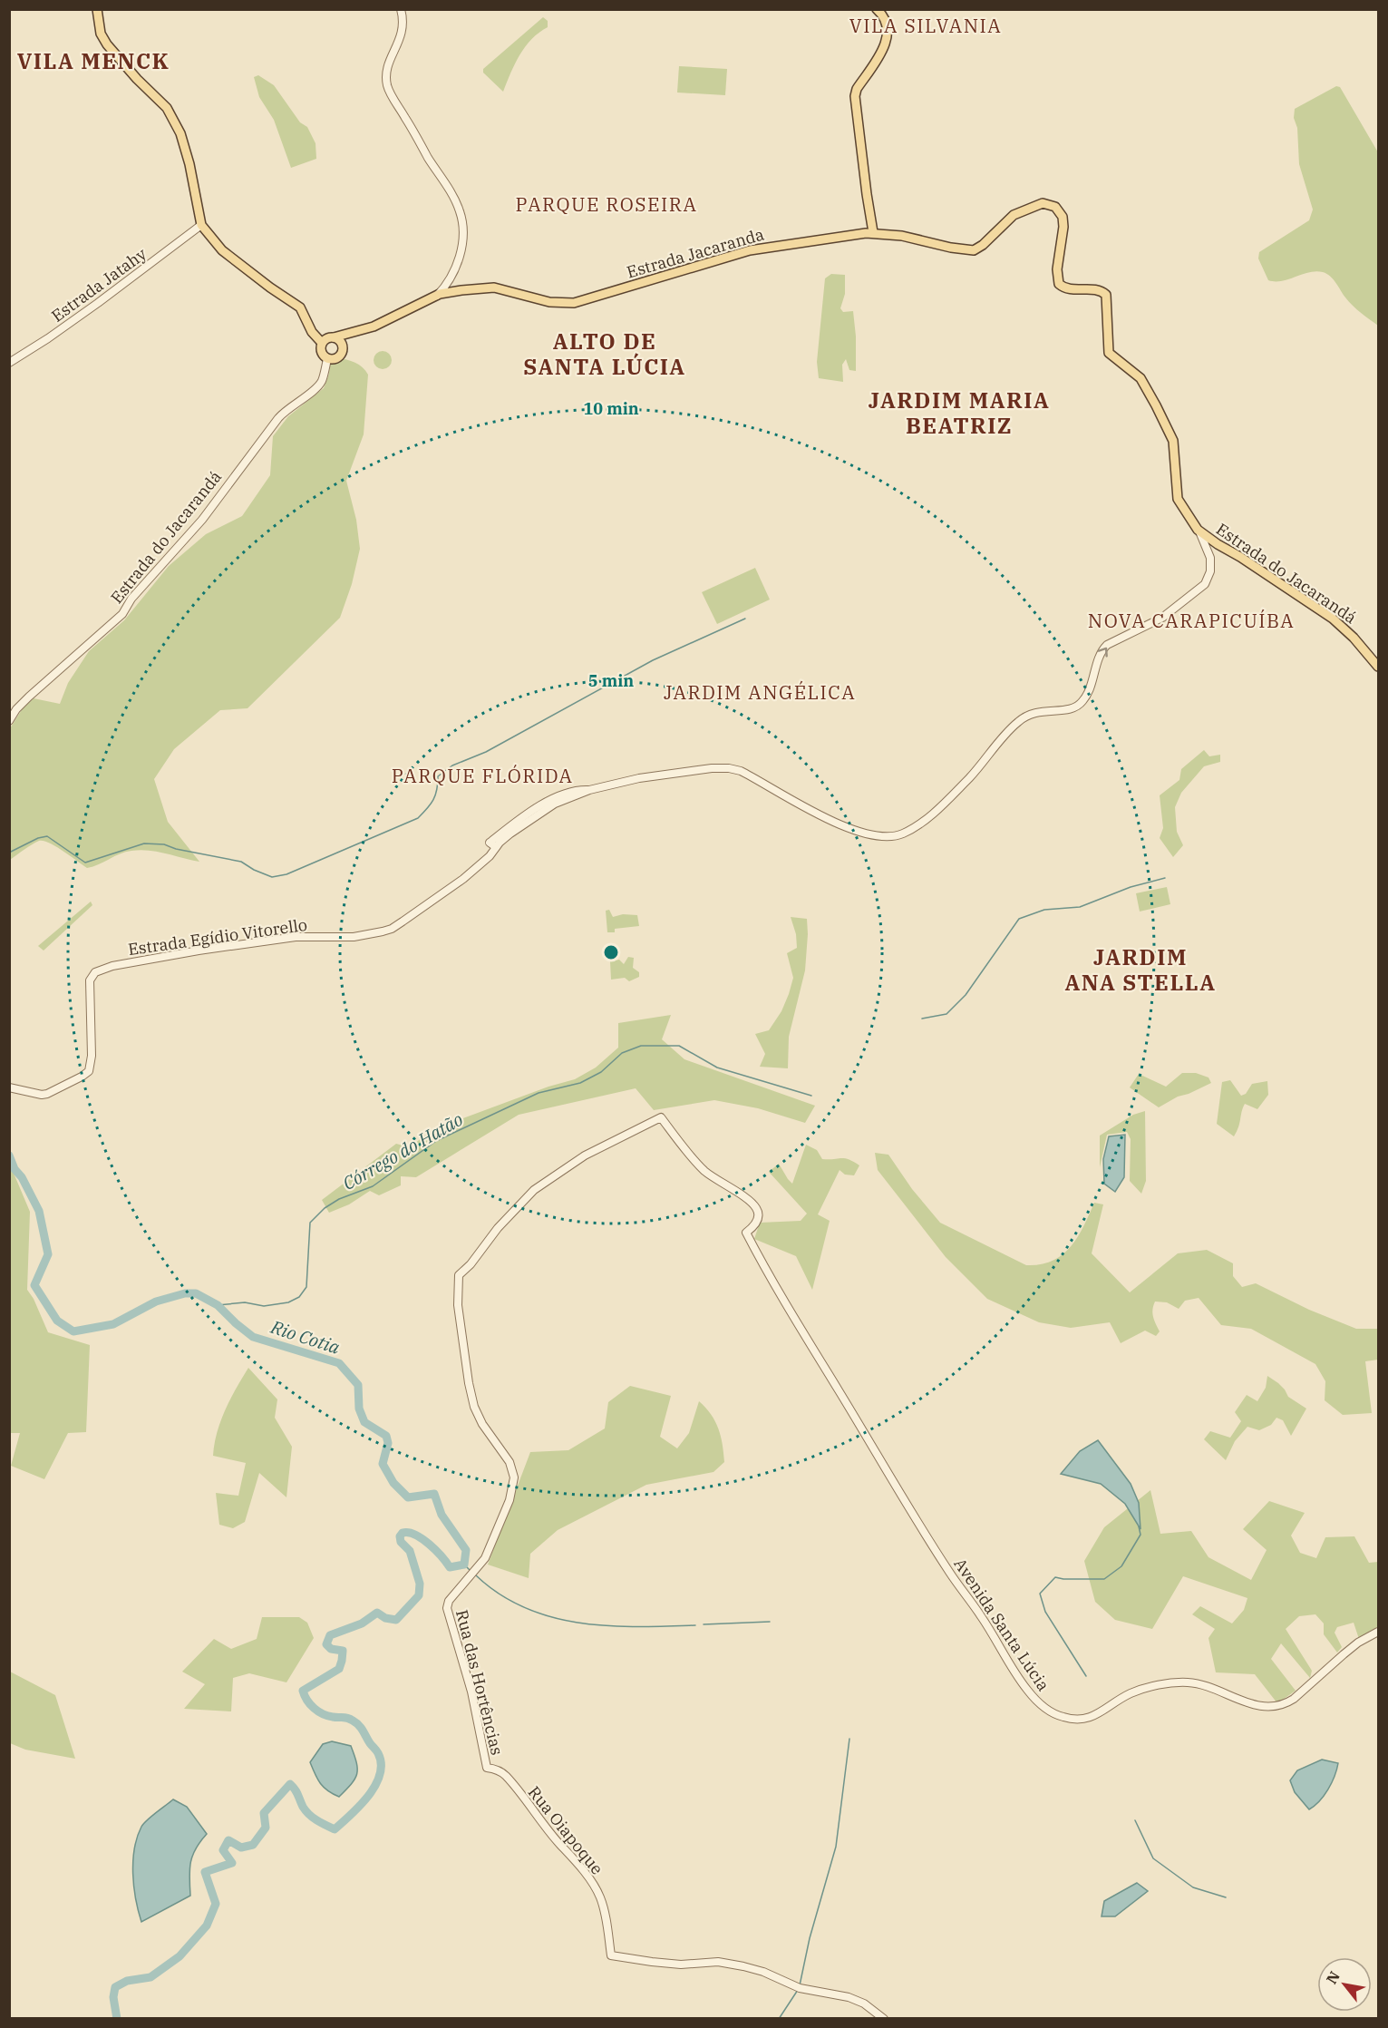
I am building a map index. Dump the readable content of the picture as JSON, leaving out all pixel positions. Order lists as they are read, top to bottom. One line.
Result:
{"streets":{"main road":["Estrada Jacaranda","Estrada do Jacarandá"],"street":["Estrada Jatahy","Estrada Egídio Vitorello","Avenida Santa Lúcia","Rua das Hortências","Rua Oiapoque"]},"crossings":[["Estrada Jacaranda","Estrada do Jacarandá"],["Estrada do Jacarandá","Estrada Egídio Vitorello"],["Avenida Santa Lúcia","Rua das Hortências"],["Rua das Hortências","Rua Oiapoque"]],"districts":["VILA SILVANIA","VILA MENCK","PARQUE ROSEIRA","ALTO DE SANTA LÚCIA","JARDIM MARIA BEATRIZ","NOVA CARAPICUÍBA","JARDIM ANGÉLICA","PARQUE FLÓRIDA","JARDIM ANA STELLA"],"water":["Córrego do Hatão","Rio Cotia"],"north":"top left","rings":["10 min","5 min"]}
